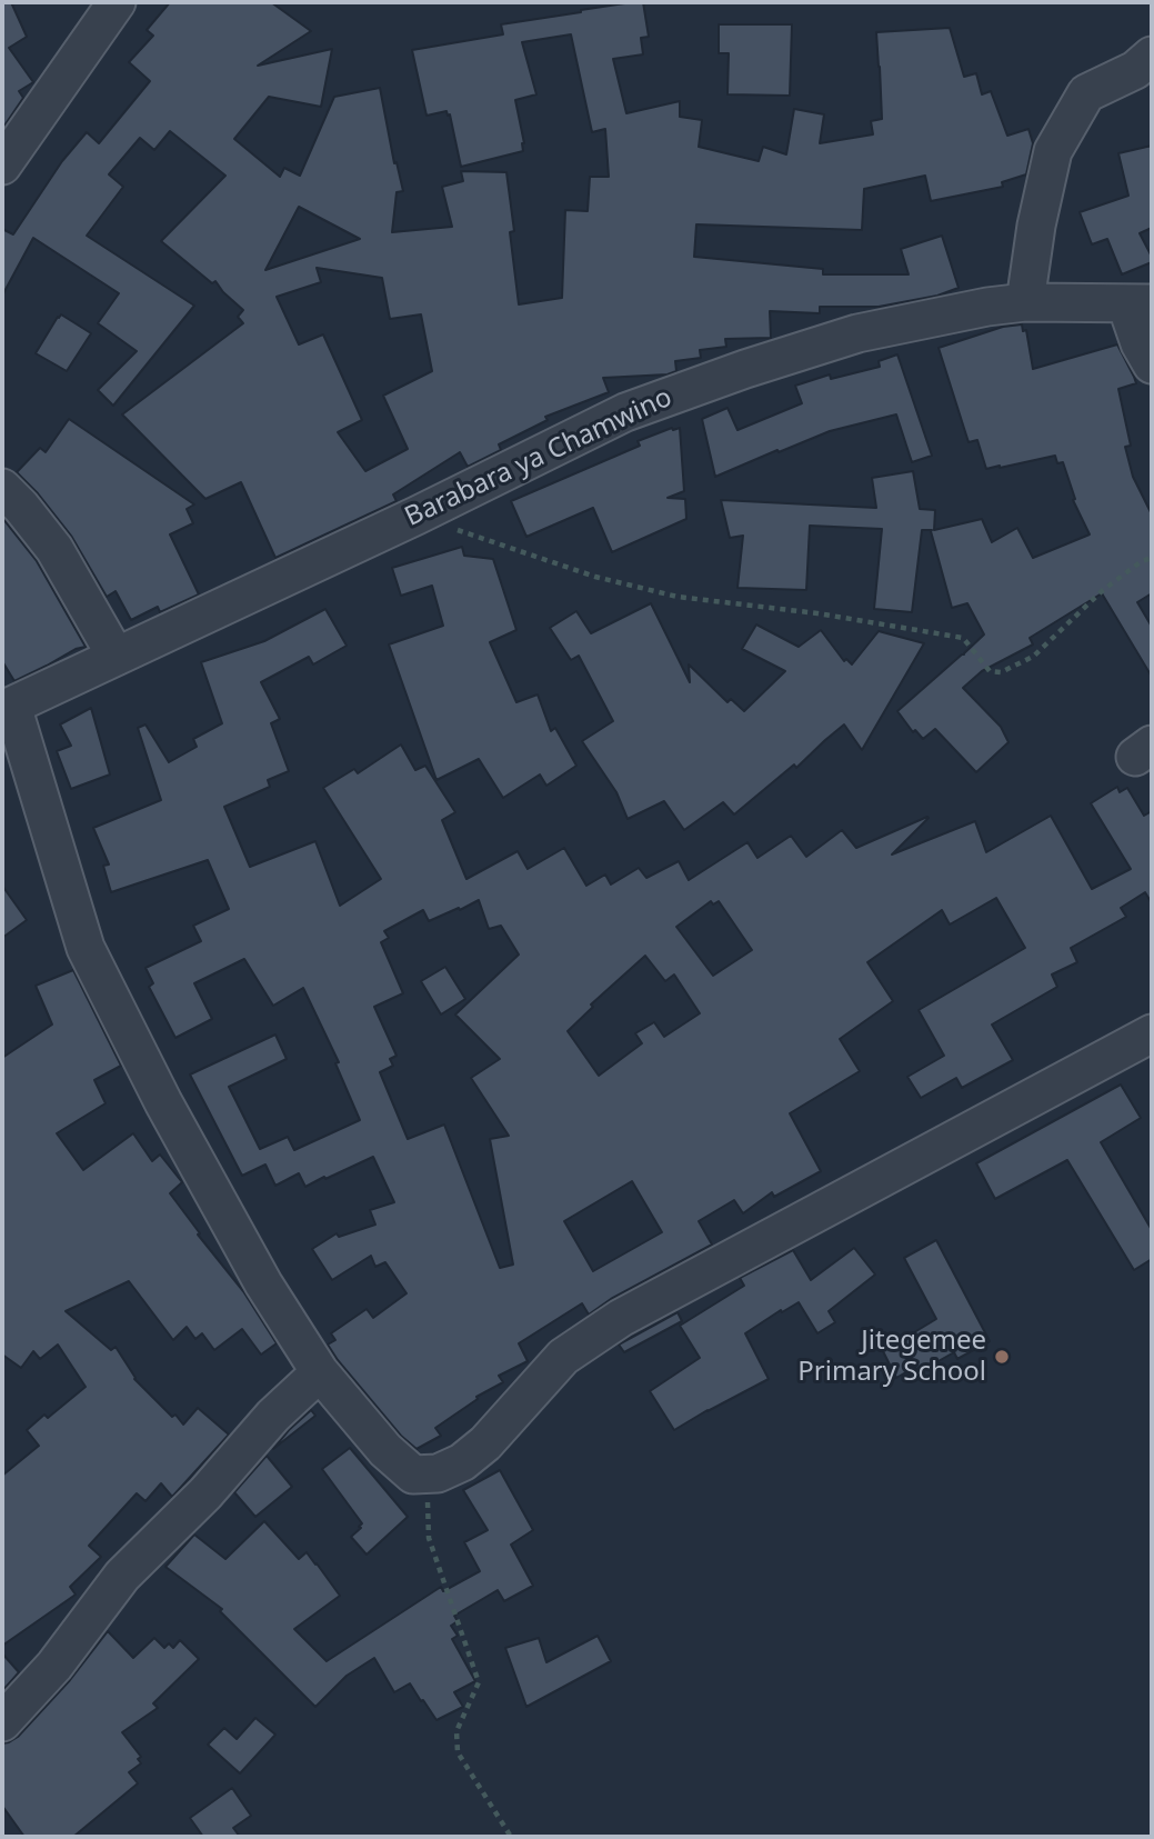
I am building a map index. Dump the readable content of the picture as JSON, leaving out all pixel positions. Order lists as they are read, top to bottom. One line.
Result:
{"streets":{"street":["Barabara ya Chamwino"]},"places":["Jitegemee Primary School"]}
